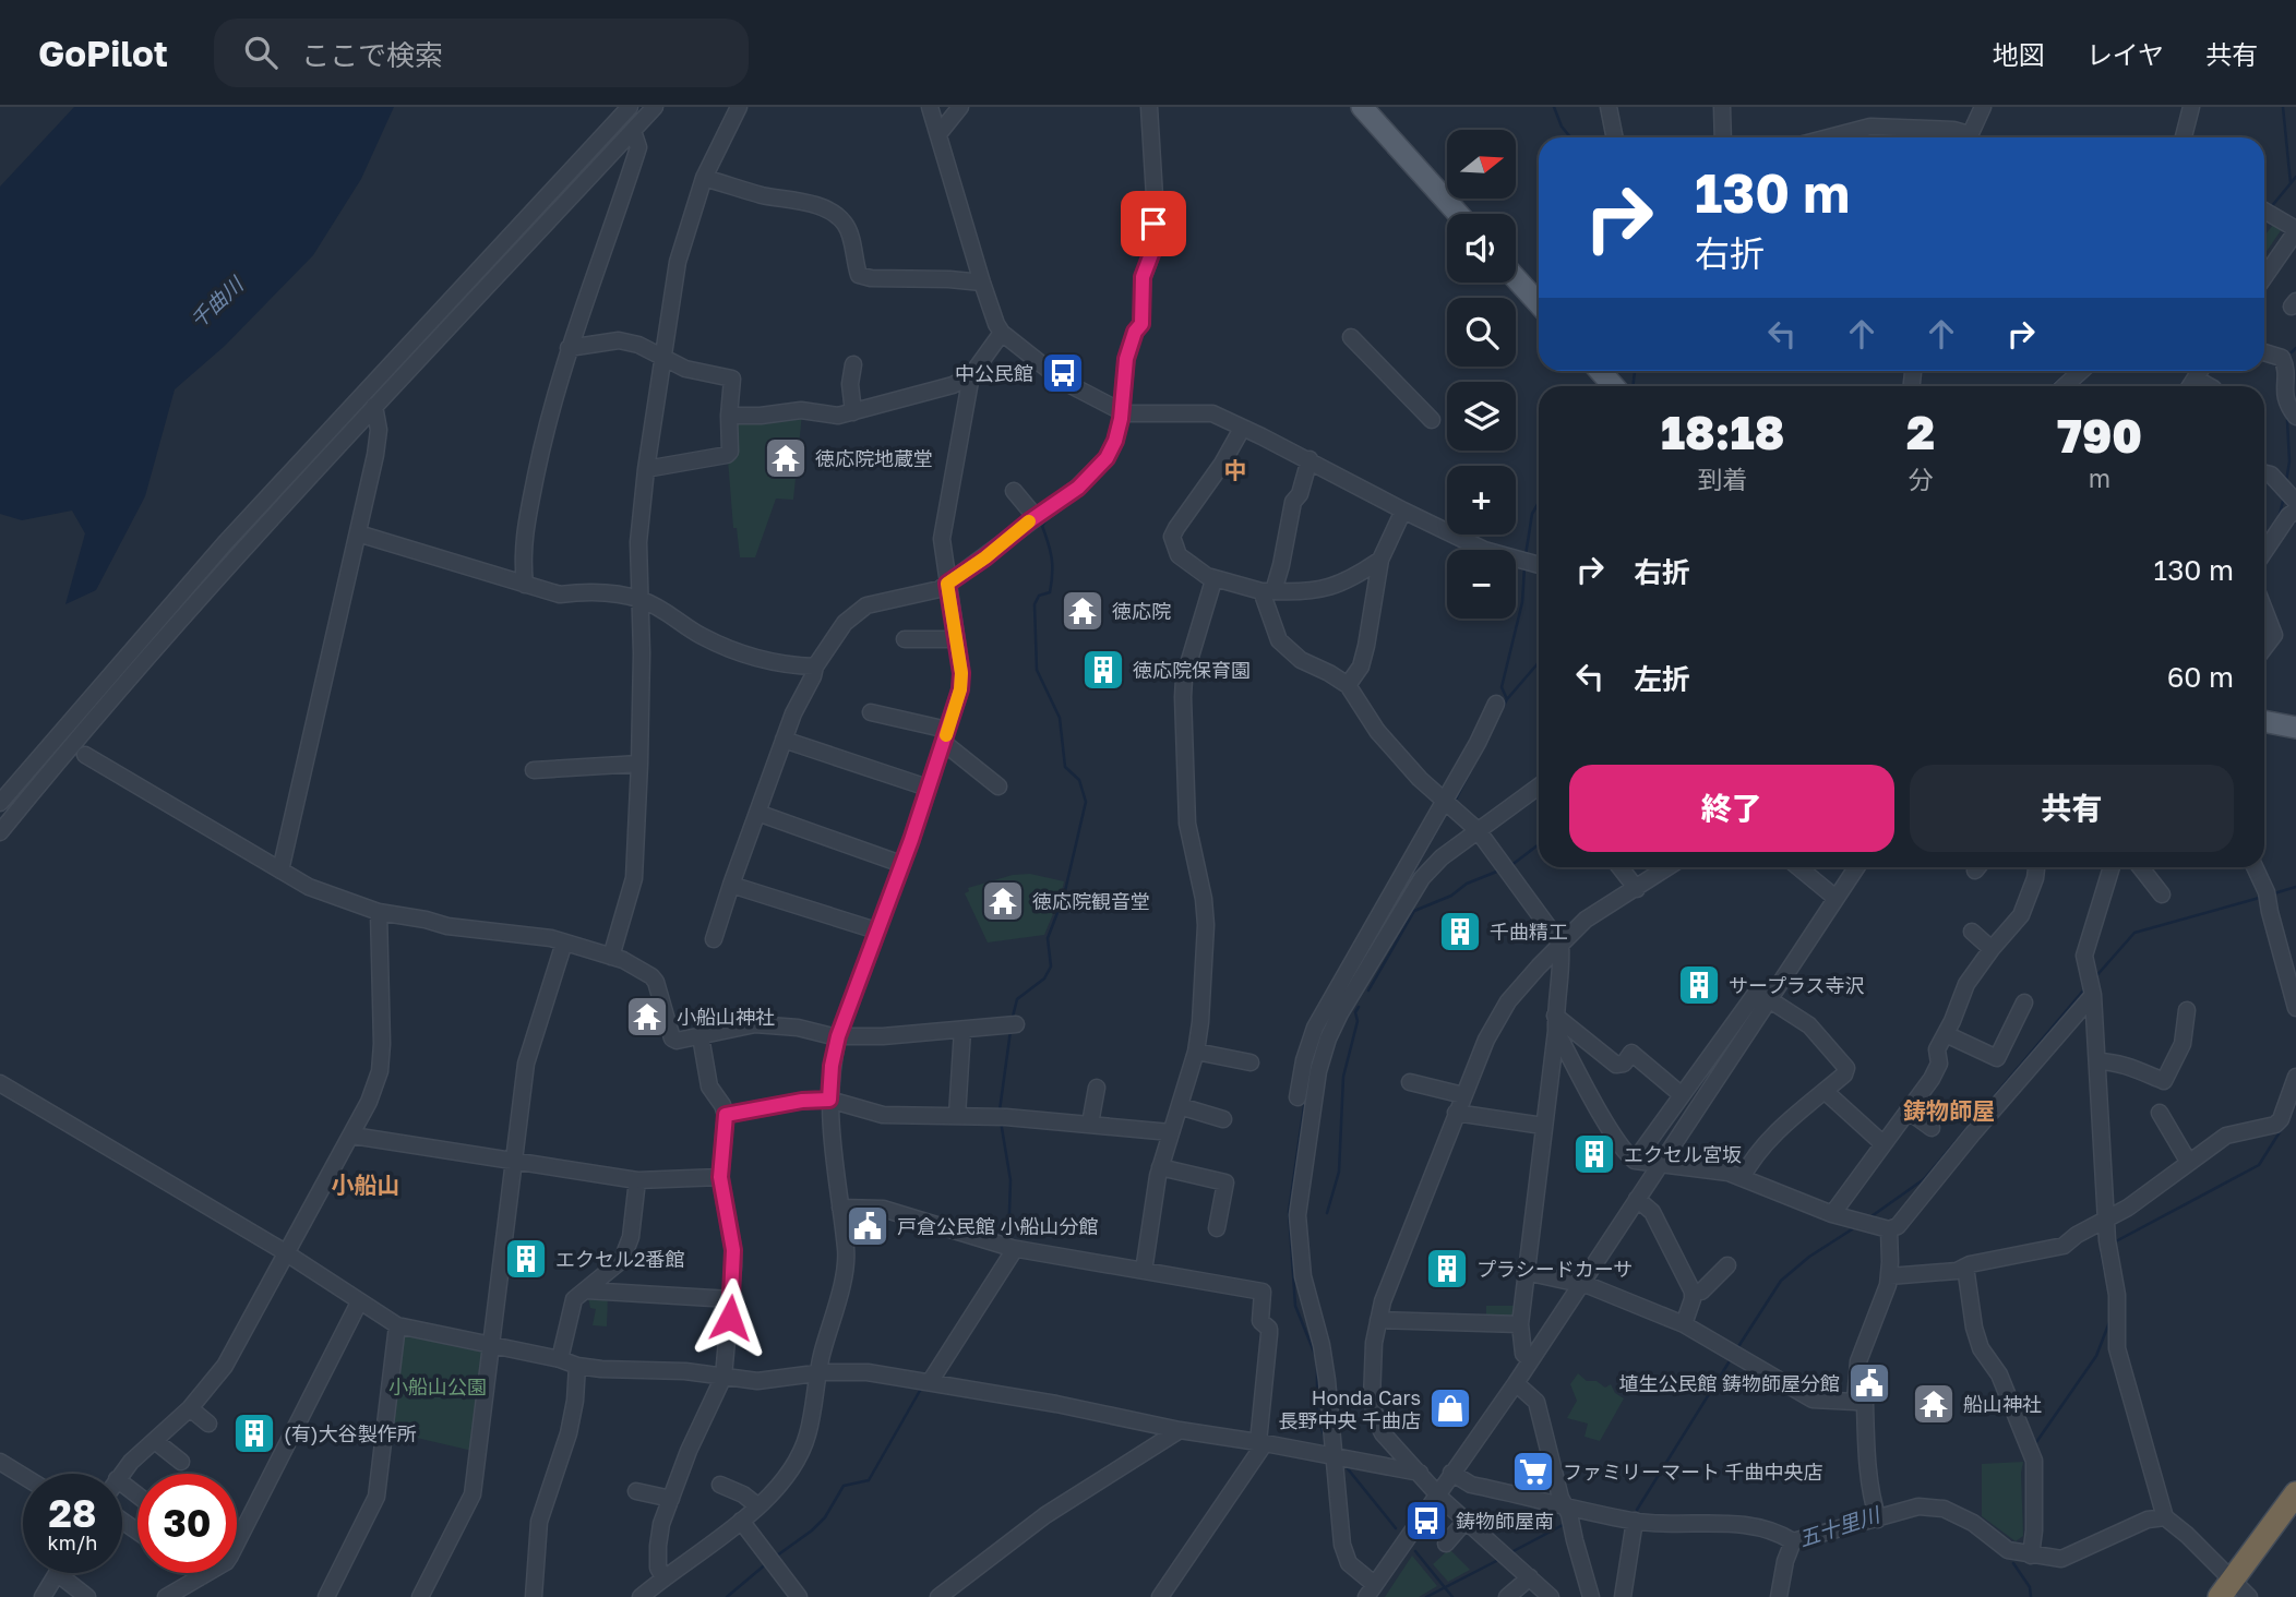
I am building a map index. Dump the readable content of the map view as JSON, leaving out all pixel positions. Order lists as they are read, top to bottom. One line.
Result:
{"districts":["中","鋳物師屋","小船山"],"water":["千曲川","五十里川"],"parks":["小船山公園"],"places":{"bus stop":["中公民館","鋳物師屋南"],"temple":["徳応院地蔵堂","徳応院","徳応院観音堂","小船山神社","船山神社"],"building":["徳応院保育園","千曲精工","サープラス寺沢","エクセル宮坂","エクセル2番館","プラシードカーサ","(有)大谷製作所"],"public building":["戸倉公民館 小船山分館","埴生公民館 鋳物師屋分館"],"shop":["Honda Cars 長野中央 千曲店"],"supermarket":["ファミリーマート 千曲中央店"]},"north":"right","page":{"header":"GoPilot","search":"ここで検索","nav":["地図","レイヤ","共有"],"map_buttons":["+","−"],"turn":["130 m","右折"],"eta":["18:18","到着","2","分","790","m"],"list":[{"name":"右折","value":"130 m"},{"name":"左折","value":"60 m"}],"buttons":["終了","共有"],"speed":"28 km/h","limit":"30"}}
